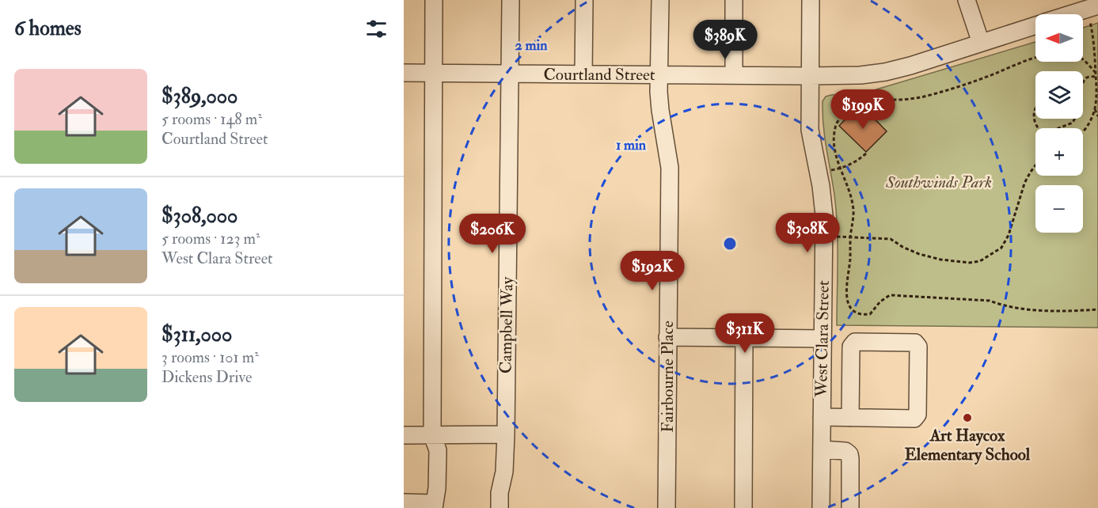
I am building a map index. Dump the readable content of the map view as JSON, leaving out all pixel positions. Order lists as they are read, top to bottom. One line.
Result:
{"streets":{"street":["Courtland Street","Campbell Way","West Clara Street","Fairbourne Place"]},"crossings":[["Courtland Street","Campbell Way"],["Courtland Street","West Clara Street"],["Courtland Street","Fairbourne Place"]],"parks":["Southwinds Park"],"places":["Art Haycox Elementary School"],"north":"left","page":{"heading":"6 homes","map_buttons":["+","−"],"price":["$389K","$199K","$308K","$206K","$192K","$311K"],"list":[{"name":"$389,000","note":"5 rooms · 148 m² · Courtland Street"},{"name":"$308,000","note":"5 rooms · 123 m² · West Clara Street"},{"name":"$311,000","note":"3 rooms · 101 m² · Dickens Drive"}]},"rings":["2 min","1 min"]}
